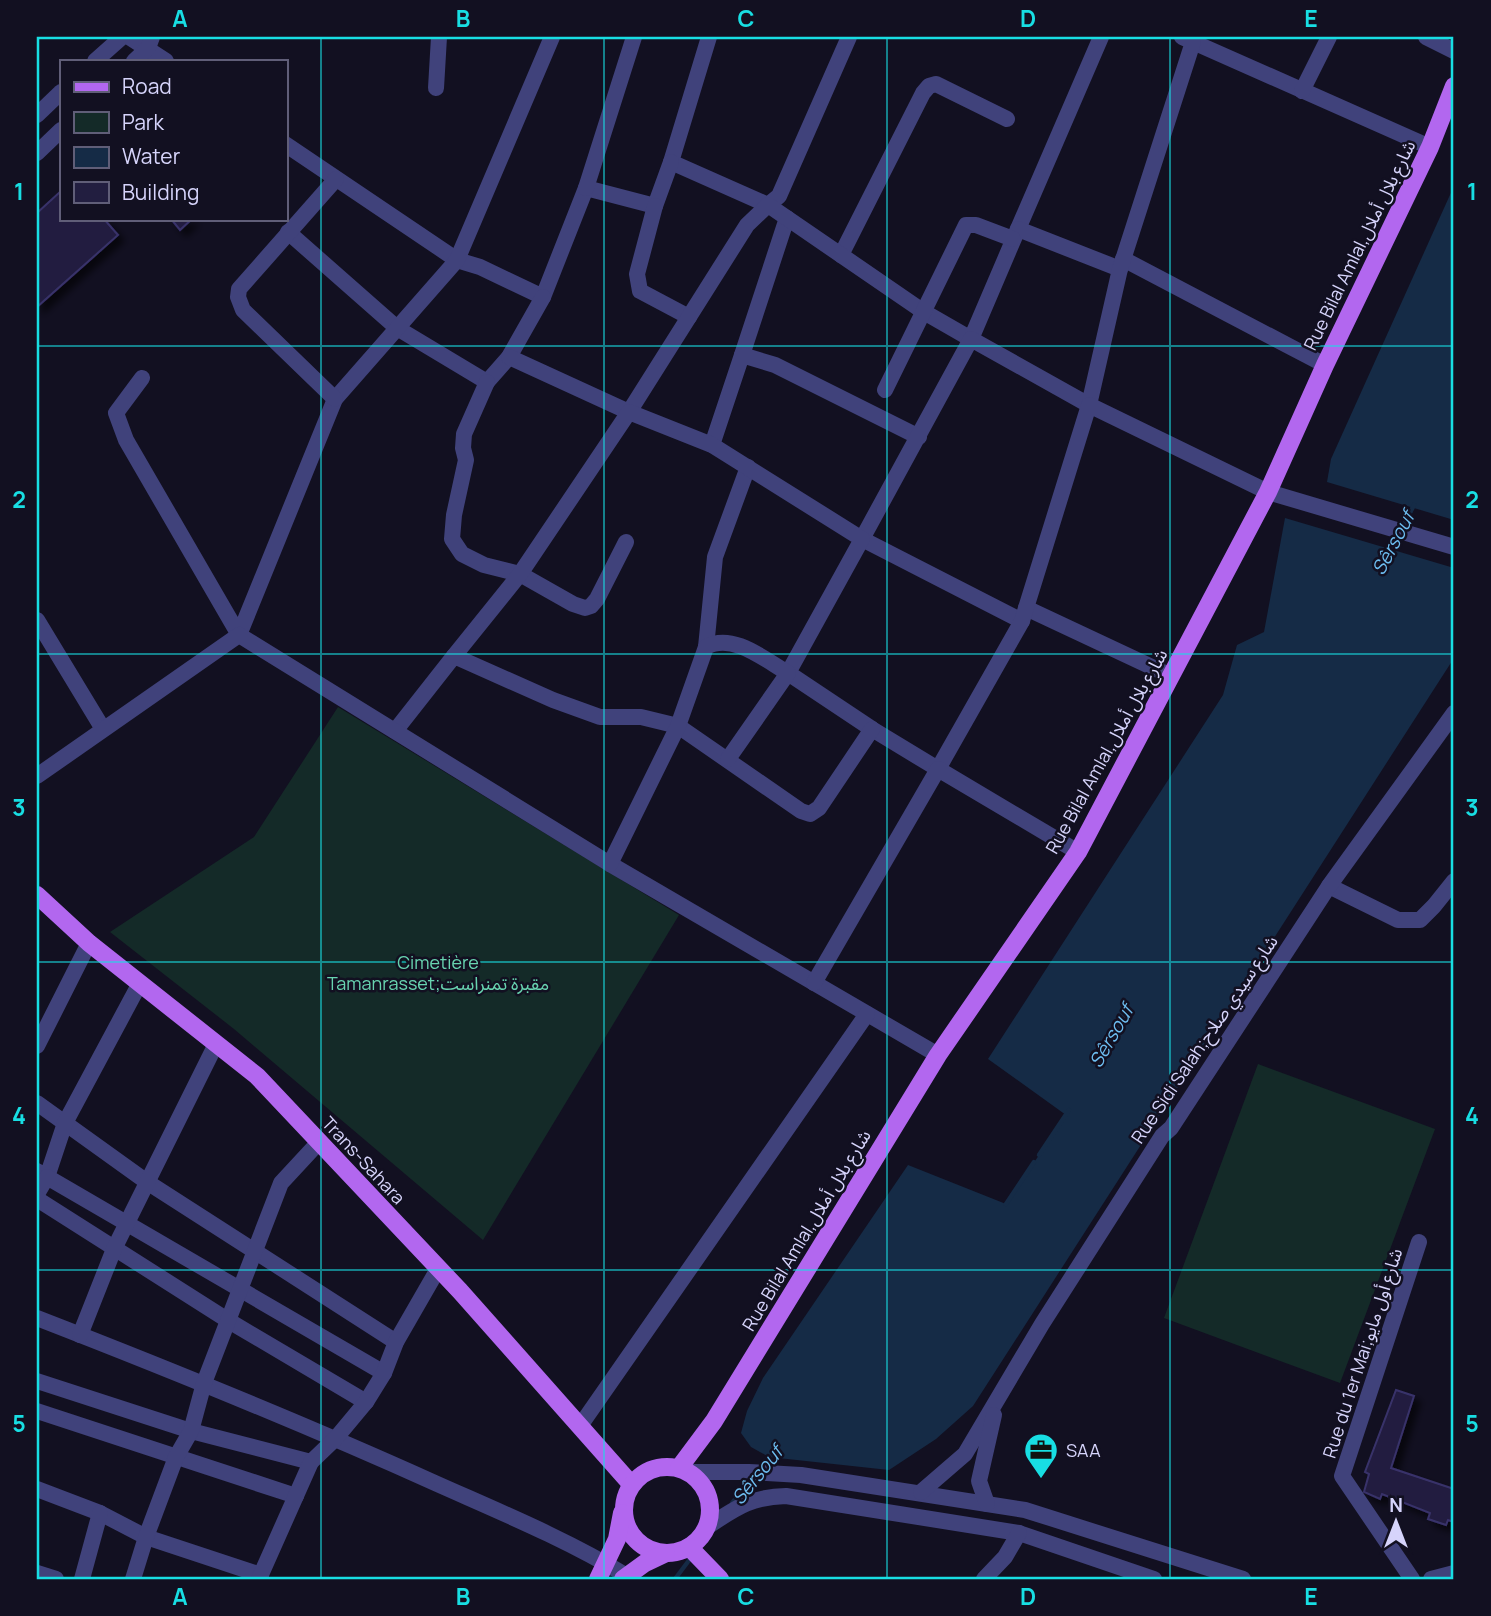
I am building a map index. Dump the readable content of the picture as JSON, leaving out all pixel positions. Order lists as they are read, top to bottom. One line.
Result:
{"streets":{"main road":["Rue Bilal Amlal,شارع بلال أملال","Trans-Sahara"],"street":["Rue Sidi Salah;شارع سيدي صلاح","Rue du 1er Mai;شارع أول مايو"]},"crossings":[["Rue Bilal Amlal,شارع بلال أملال","Trans-Sahara"]],"water":["Sêrsouf"],"parks":["Cimetière Tamanrasset;مقبرة تمنراست"],"places":{"office":["SAA"]},"legend":["Road","Park","Water","Building"],"north":"top","grid":{"columns":["A","B","C","D","E"],"rows":["1","2","3","4","5"]}}
